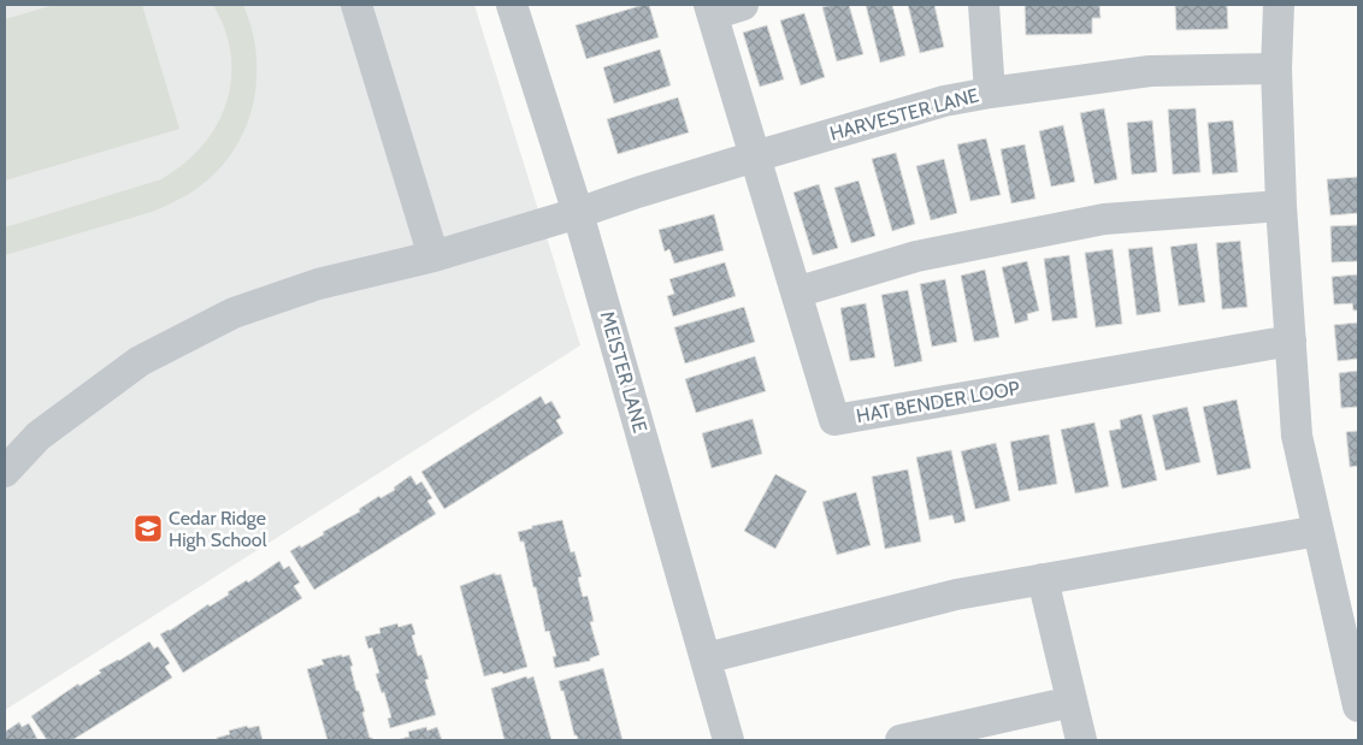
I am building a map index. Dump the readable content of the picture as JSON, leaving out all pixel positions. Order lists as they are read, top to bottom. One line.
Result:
{"streets":{"street":["HARVESTER LANE","MEISTER LANE","HAT BENDER LOOP"]},"crossings":[["HARVESTER LANE","MEISTER LANE"],["HARVESTER LANE","HAT BENDER LOOP"]],"places":{"school or university":["Cedar Ridge High School"]}}
